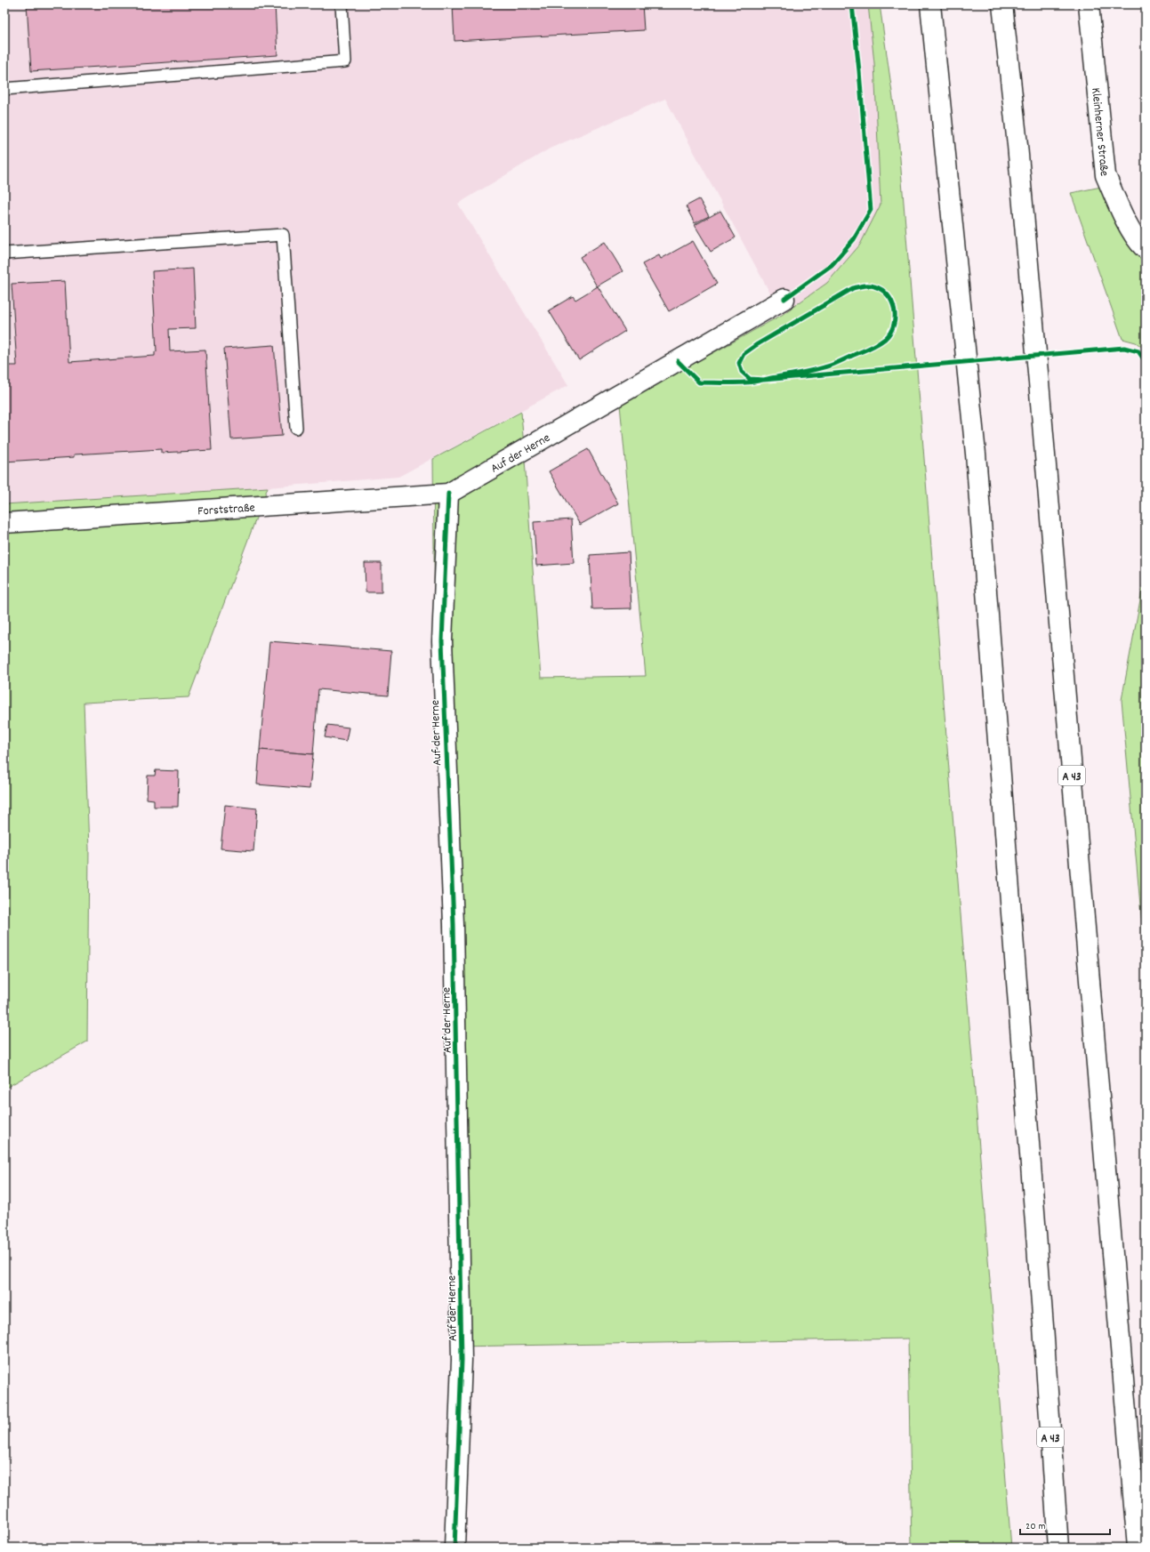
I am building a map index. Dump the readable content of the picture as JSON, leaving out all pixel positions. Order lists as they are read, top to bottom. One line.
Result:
{"streets":{"main road":["Kleinherner Straße","Auf der Herne","Forststraße","A 43"]},"crossings":[["Auf der Herne","Forststraße"]],"scale_bar":"20 m"}
